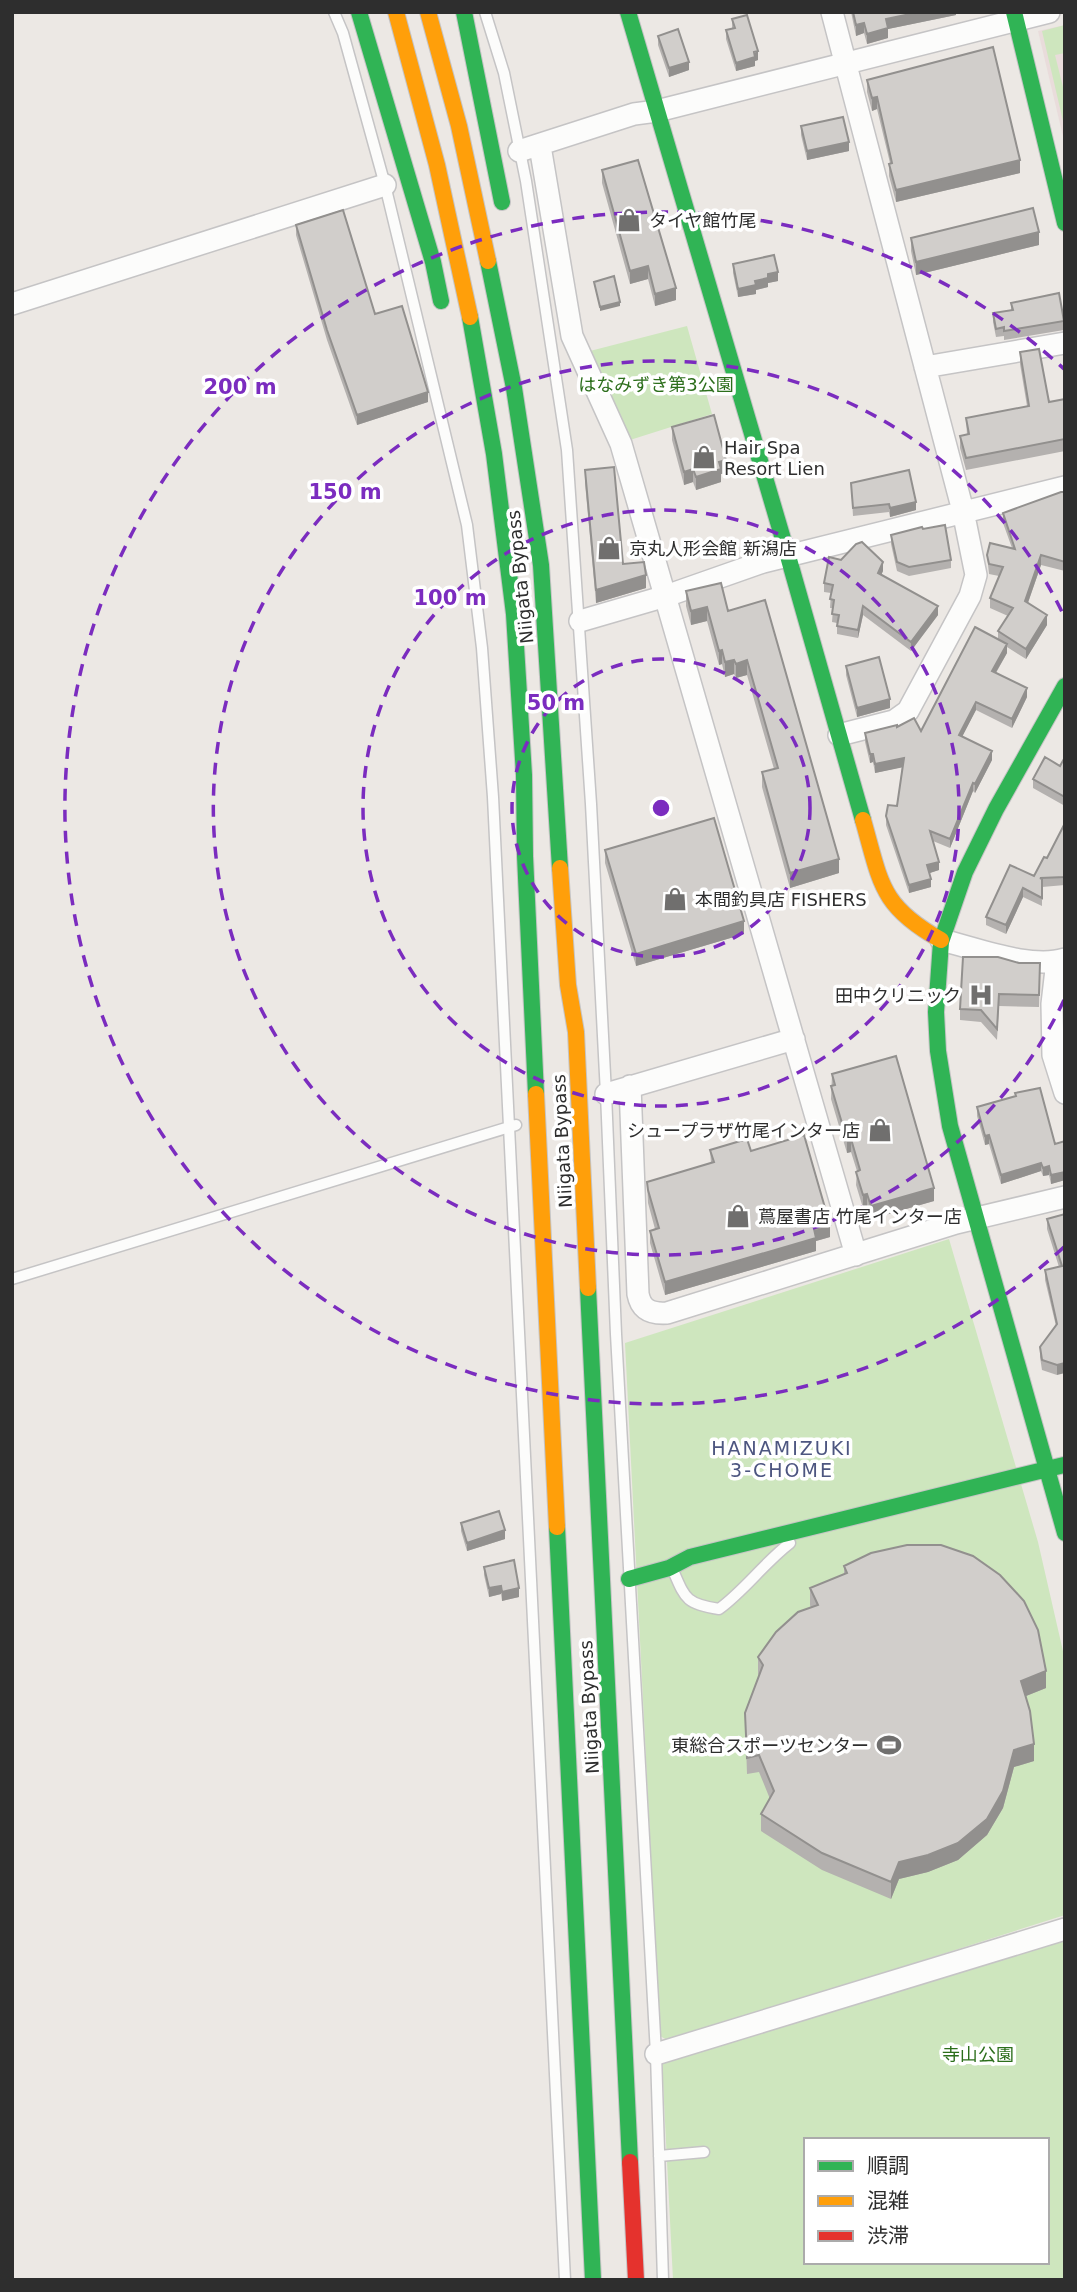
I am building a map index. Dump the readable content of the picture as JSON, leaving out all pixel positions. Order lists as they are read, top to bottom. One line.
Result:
{"streets":{"main road":["Niigata Bypass"]},"districts":["HANAMIZUKI 3-CHOME"],"parks":["はなみずき第3公園","寺山公園"],"places":{"shop":["タイヤ館竹尾","Hair Spa Resort Lien","京丸人形会館 新潟店","本間釣具店 FISHERS","シュープラザ竹尾インター店","蔦屋書店 竹尾インター店"],"hospital":["田中クリニック"],"sports":["東総合スポーツセンター"]},"legend":["順調","混雑","渋滞"],"rings":["200 m","150 m","100 m","50 m"]}
